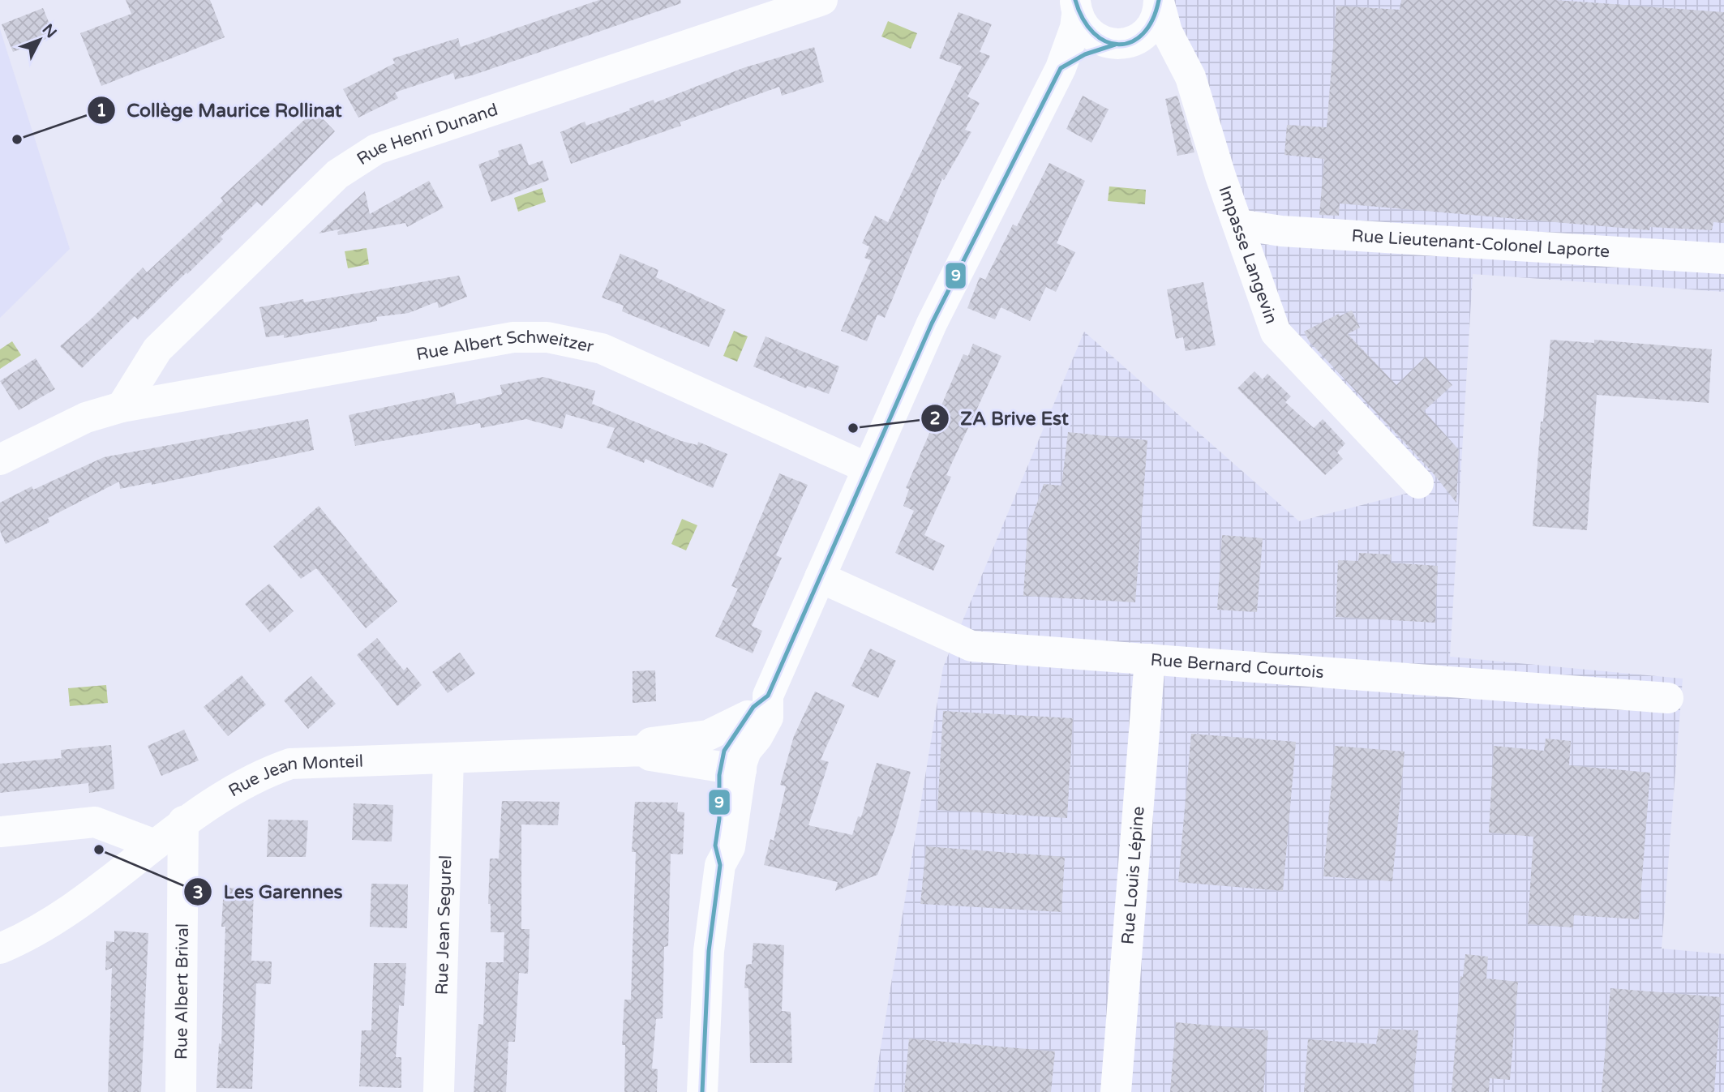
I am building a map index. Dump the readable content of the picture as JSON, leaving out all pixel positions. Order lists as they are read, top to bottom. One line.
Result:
{"streets":{"street":["Rue Henri Dunand","Rue Lieutenant-Colonel Laporte","Impasse Langevin","Rue Albert Schweitzer","Rue Bernard Courtois","Rue Jean Monteil","Rue Louis Lépine","Rue Jean Segurel","Rue Albert Brival"]},"crossings":[["Rue Henri Dunand","Rue Albert Schweitzer"],["Rue Lieutenant-Colonel Laporte","Impasse Langevin"],["Rue Bernard Courtois","Rue Louis Lépine"],["Rue Jean Monteil","Rue Jean Segurel"],["Rue Jean Monteil","Rue Albert Brival"]],"places":["Collège Maurice Rollinat","ZA Brive Est","Les Garennes"],"lines":["transit line 9"],"north":"top right"}
